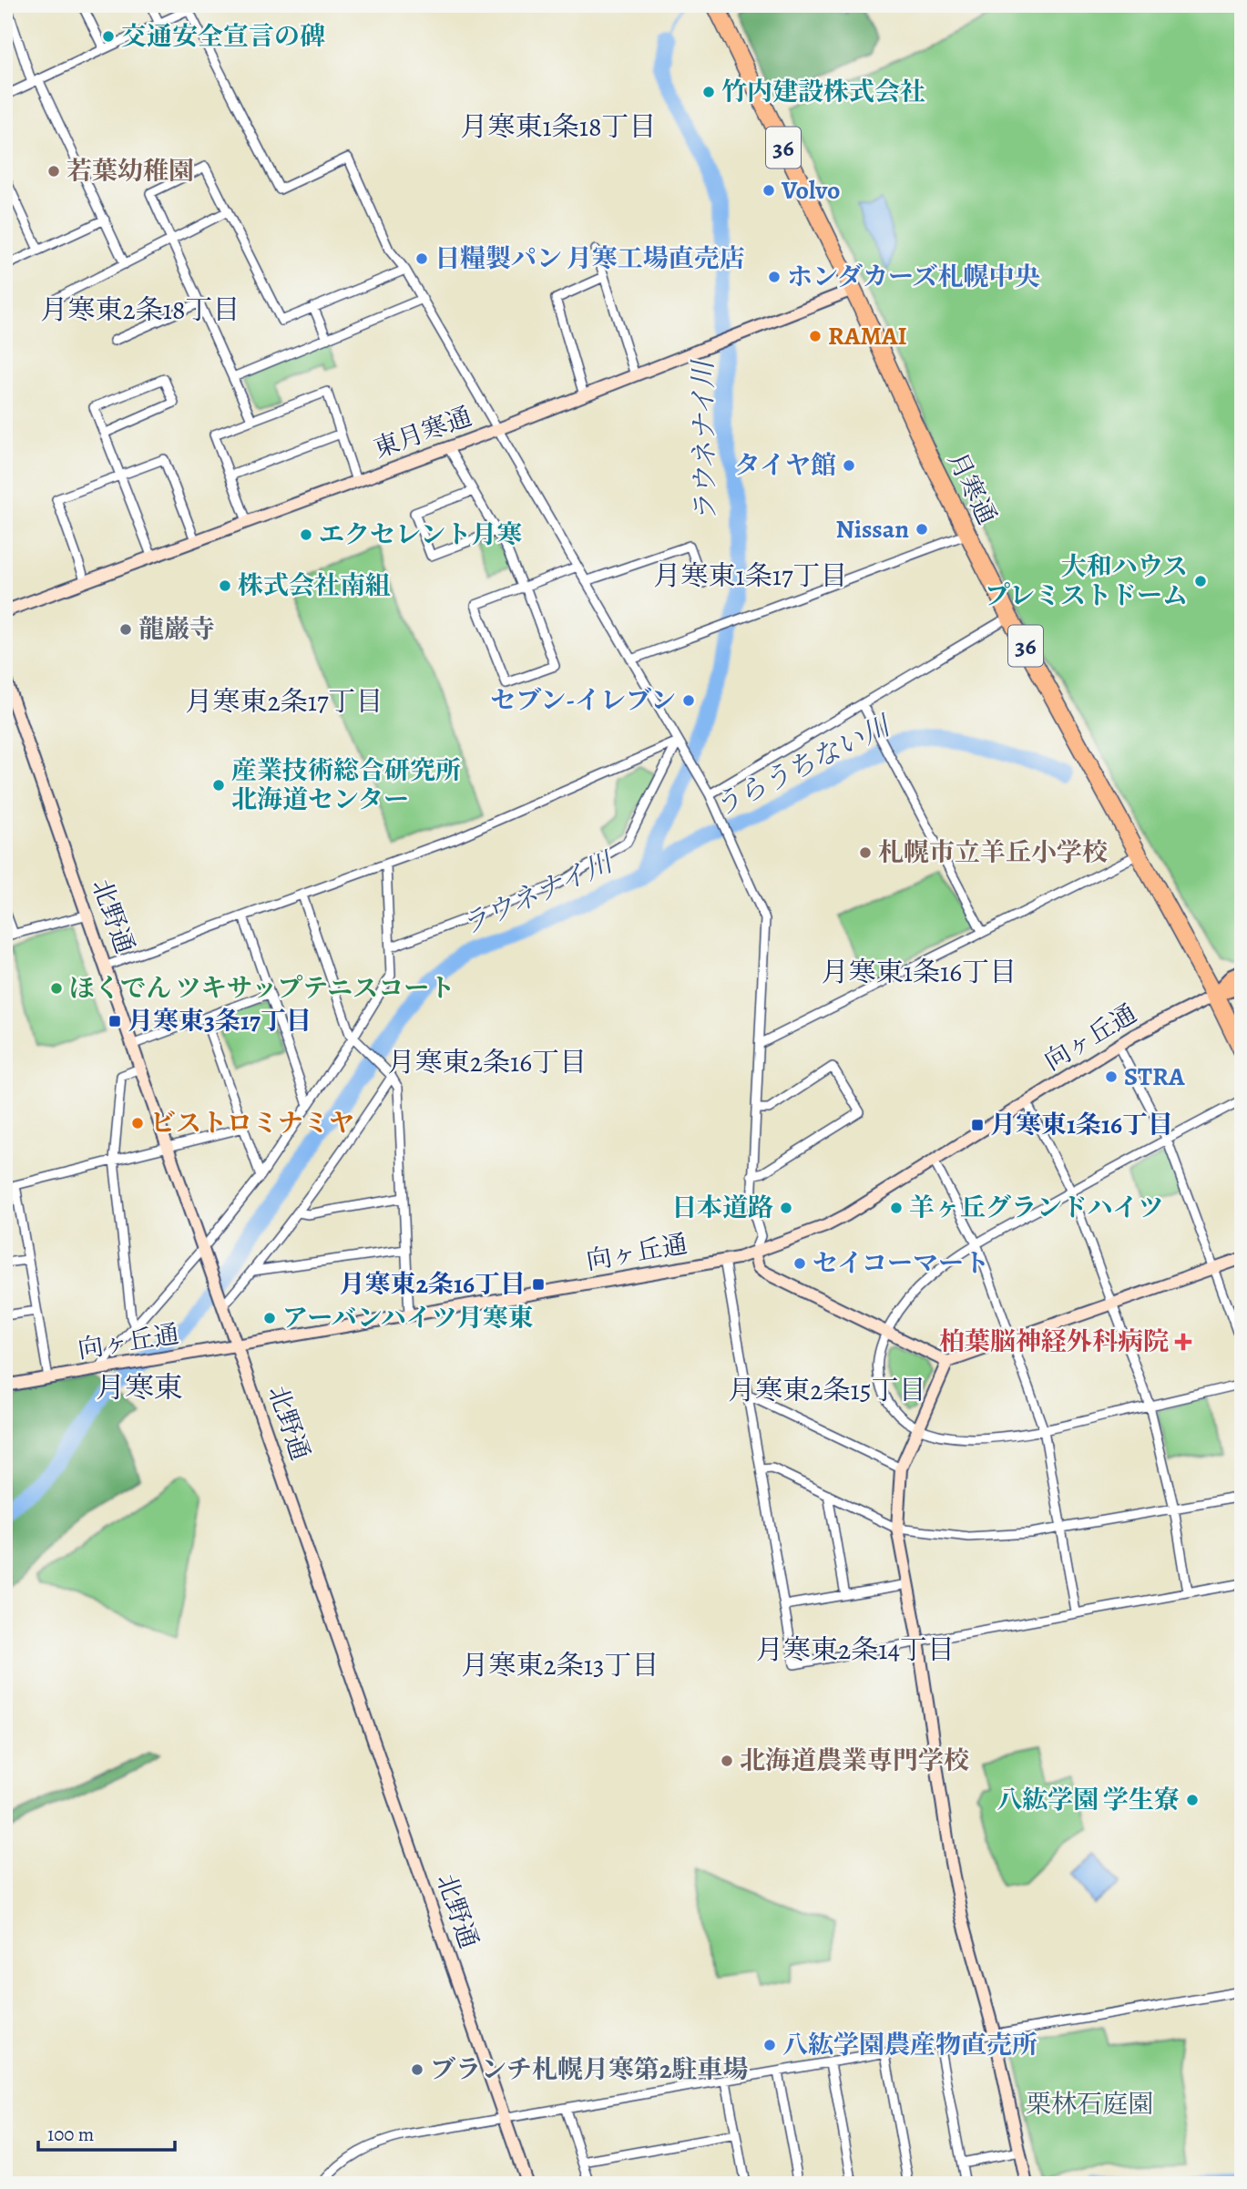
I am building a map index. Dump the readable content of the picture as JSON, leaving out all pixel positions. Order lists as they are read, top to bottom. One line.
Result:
{"streets":{"highway":["36","月寒通"],"street":["東月寒通","北野通","向ヶ丘通"]},"crossings":[["東月寒通","月寒通"],["月寒通","向ヶ丘通"],["北野通","向ヶ丘通"]],"districts":["月寒東1条18丁目","月寒東2条18丁目","月寒東1条17丁目","月寒東2条17丁目","月寒東1条16丁目","月寒東2条16丁目","月寒東","月寒東2条15丁目","月寒東2条14丁目","月寒東2条13丁目"],"water":["ラウネナイ川","うらうちない川"],"parks":["栗林石庭園"],"places":{"other":["交通安全宣言の碑","竹内建設株式会社","若葉幼稚園","Volvo","日糧製パン 月寒工場直売店","ホンダカーズ札幌中央","RAMAI","タイヤ館","Nissan","エクセレント月寒","大和ハウス プレミストドーム","株式会社南組","龍巌寺","セブン-イレブン","産業技術総合研究所 北海道センター","札幌市立羊丘小学校","ほくでん ツキサップテニスコート","STRA","ビストロミナミヤ","日本道路","羊ヶ丘グランドハイツ","セイコーマート","アーバンハイツ月寒東","北海道農業専門学校","八紘学園 学生寮","八紘学園農産物直売所","ブランチ札幌月寒第2駐車場"],"transit":["月寒東3条17丁目","月寒東1条16丁目","月寒東2条16丁目"],"health":["柏葉脳神経外科病院"]},"scale_bar":"100 m"}
